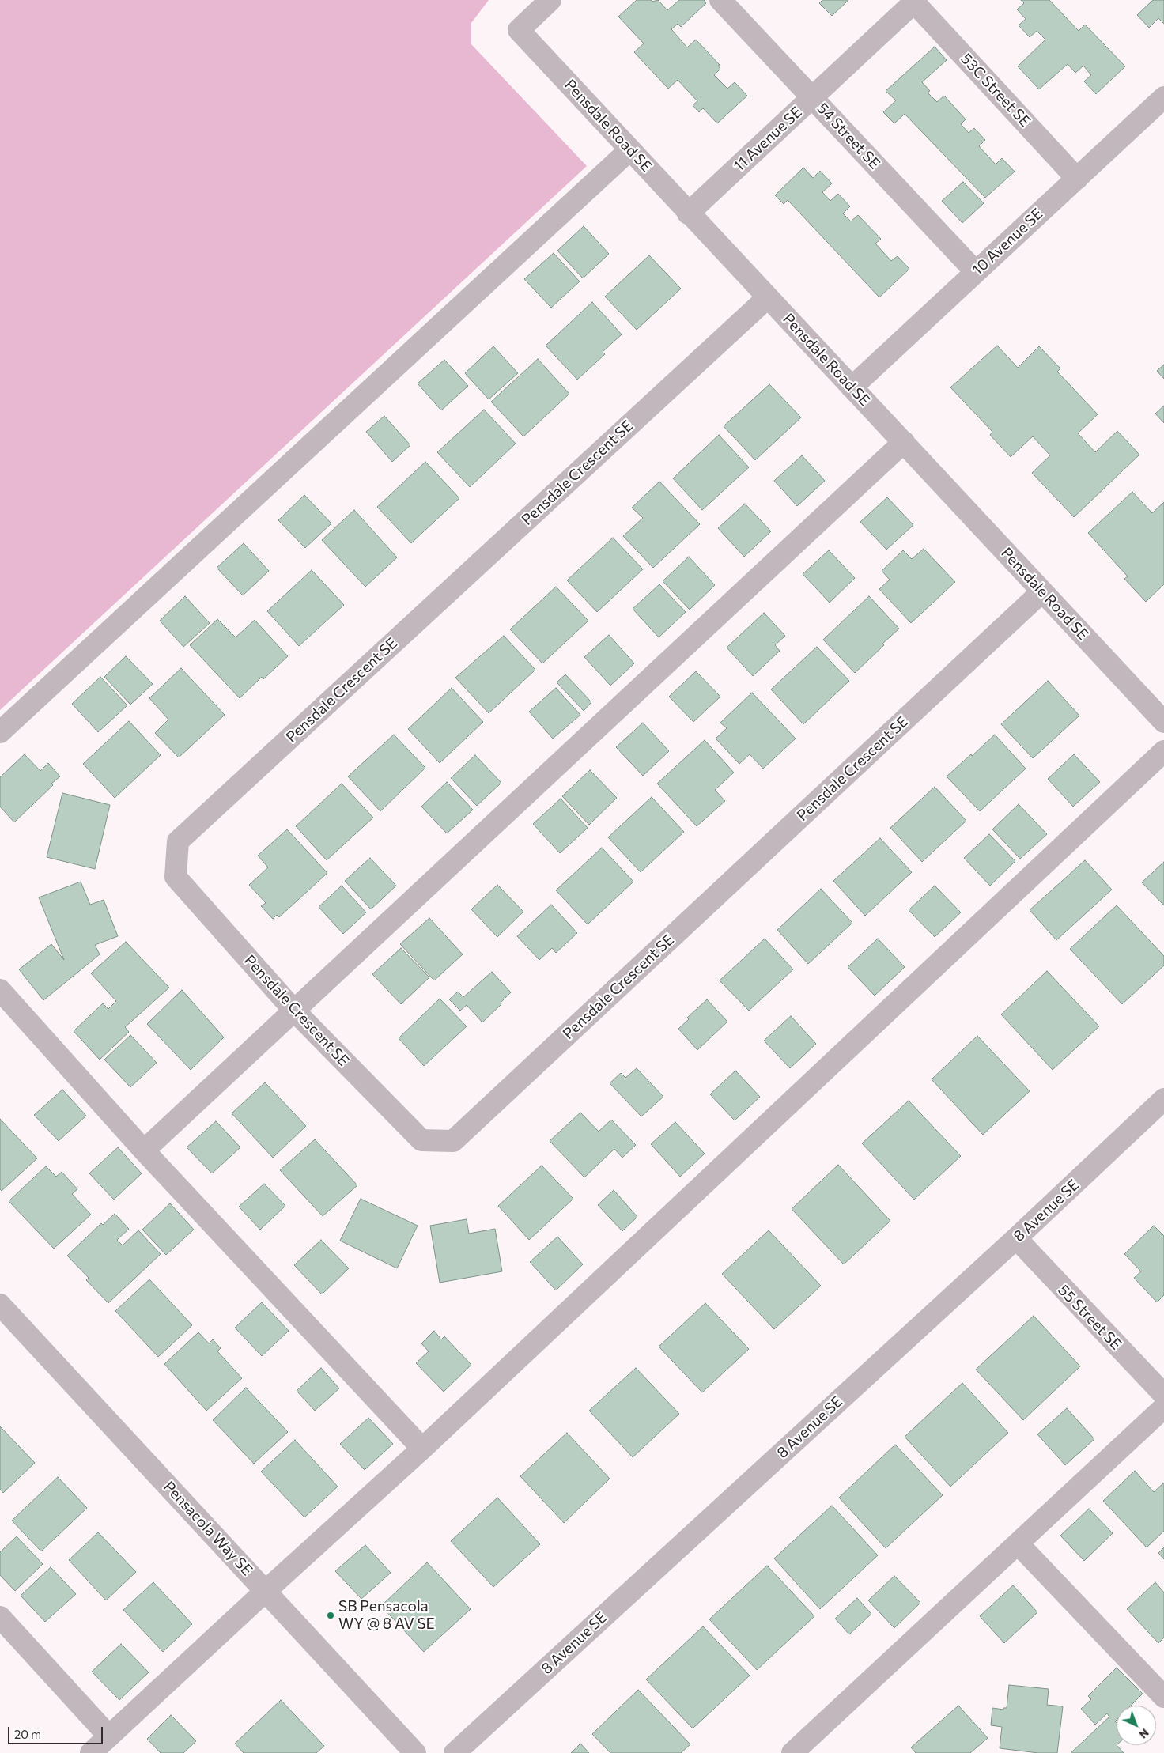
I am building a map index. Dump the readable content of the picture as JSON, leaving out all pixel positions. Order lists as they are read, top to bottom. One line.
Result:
{"streets":{"street":["53C Street SE","Pensdale Road SE","54 Street SE","11 Avenue SE","10 Avenue SE","Pensdale Crescent SE","8 Avenue SE","55 Street SE","Pensacola Way SE"]},"crossings":[["53C Street SE","11 Avenue SE"],["53C Street SE","10 Avenue SE"],["Pensdale Road SE","11 Avenue SE"],["Pensdale Road SE","10 Avenue SE"],["Pensdale Road SE","Pensdale Crescent SE"],["54 Street SE","11 Avenue SE"],["54 Street SE","10 Avenue SE"],["8 Avenue SE","55 Street SE"]],"places":["SB Pensacola WY @ 8 AV SE"],"scale_bar":"20 m","north":"bottom right"}
